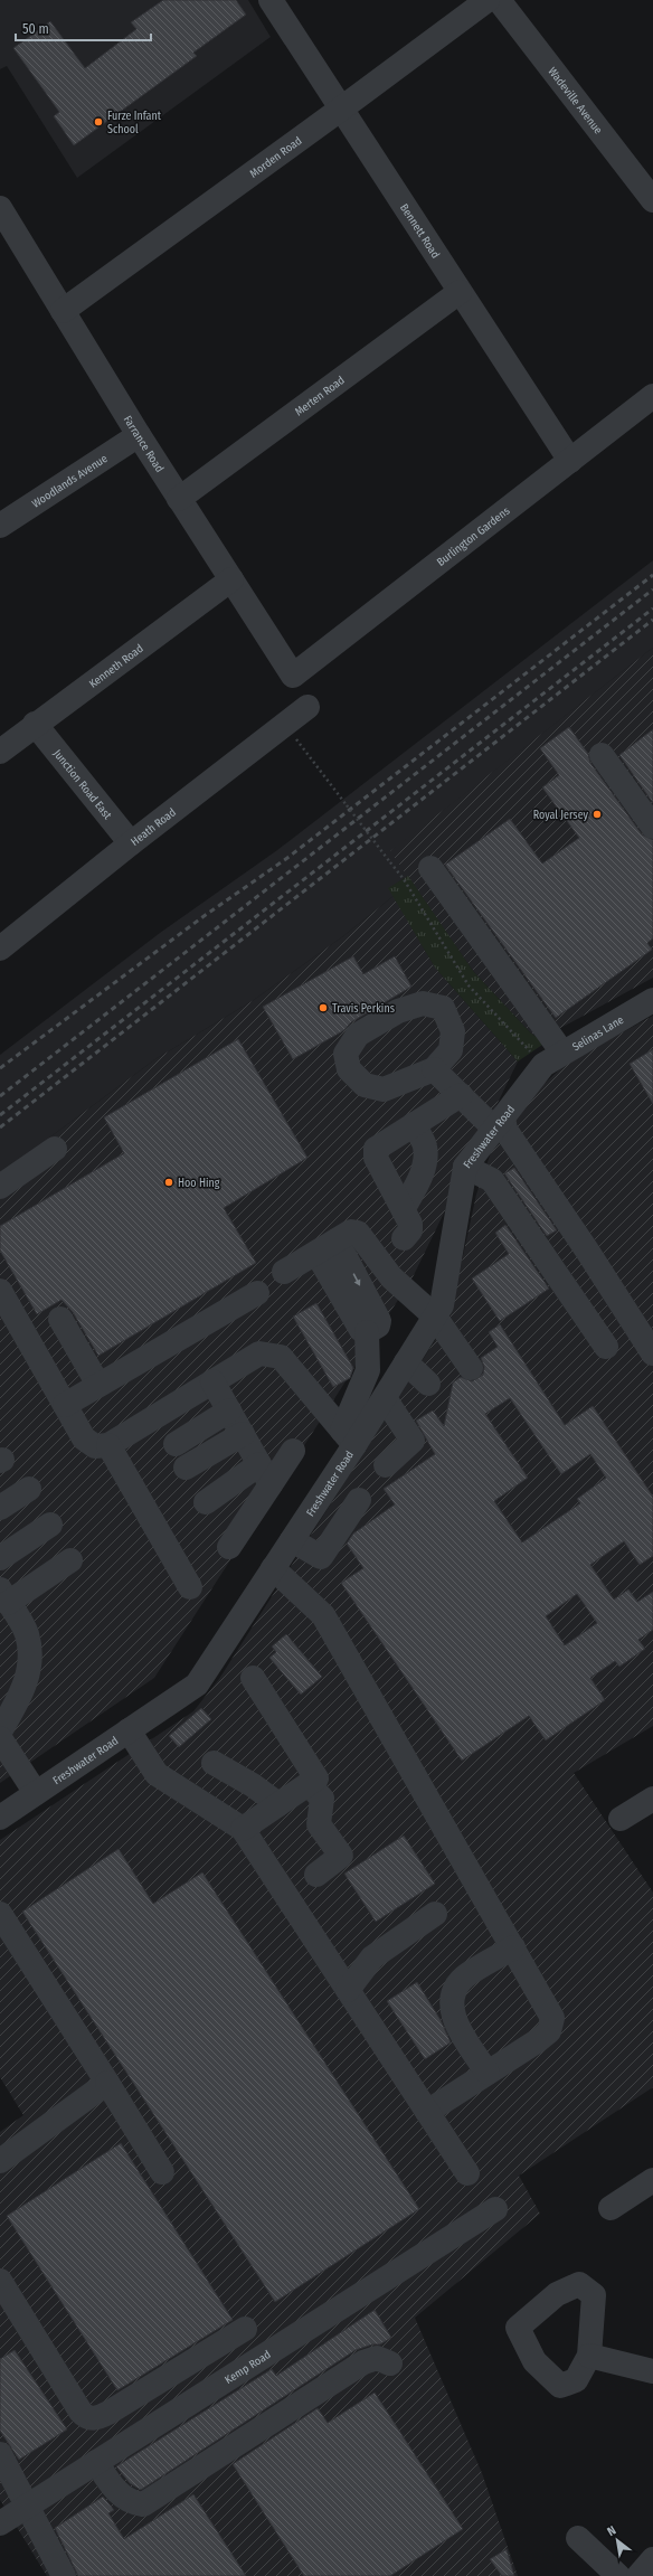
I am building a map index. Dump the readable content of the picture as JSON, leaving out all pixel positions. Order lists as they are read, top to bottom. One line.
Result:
{"streets":{"street":["Wadeville Avenue","Morden Road","Bennett Road","Merten Road","Farrance Road","Woodlands Avenue","Burlington Gardens","Kenneth Road","Junction Road East","Heath Road","Selinas Lane","Freshwater Road","Kemp Road"]},"crossings":[["Morden Road","Bennett Road"],["Morden Road","Farrance Road"],["Bennett Road","Merten Road"],["Bennett Road","Burlington Gardens"],["Merten Road","Farrance Road"],["Farrance Road","Woodlands Avenue"],["Farrance Road","Burlington Gardens"],["Farrance Road","Kenneth Road"],["Kenneth Road","Junction Road East"],["Junction Road East","Heath Road"],["Selinas Lane","Freshwater Road"]],"places":["Furze Infant School","Royal Jersey","Travis Perkins","Hoo Hing"],"scale_bar":"50 m","north":"top left"}
